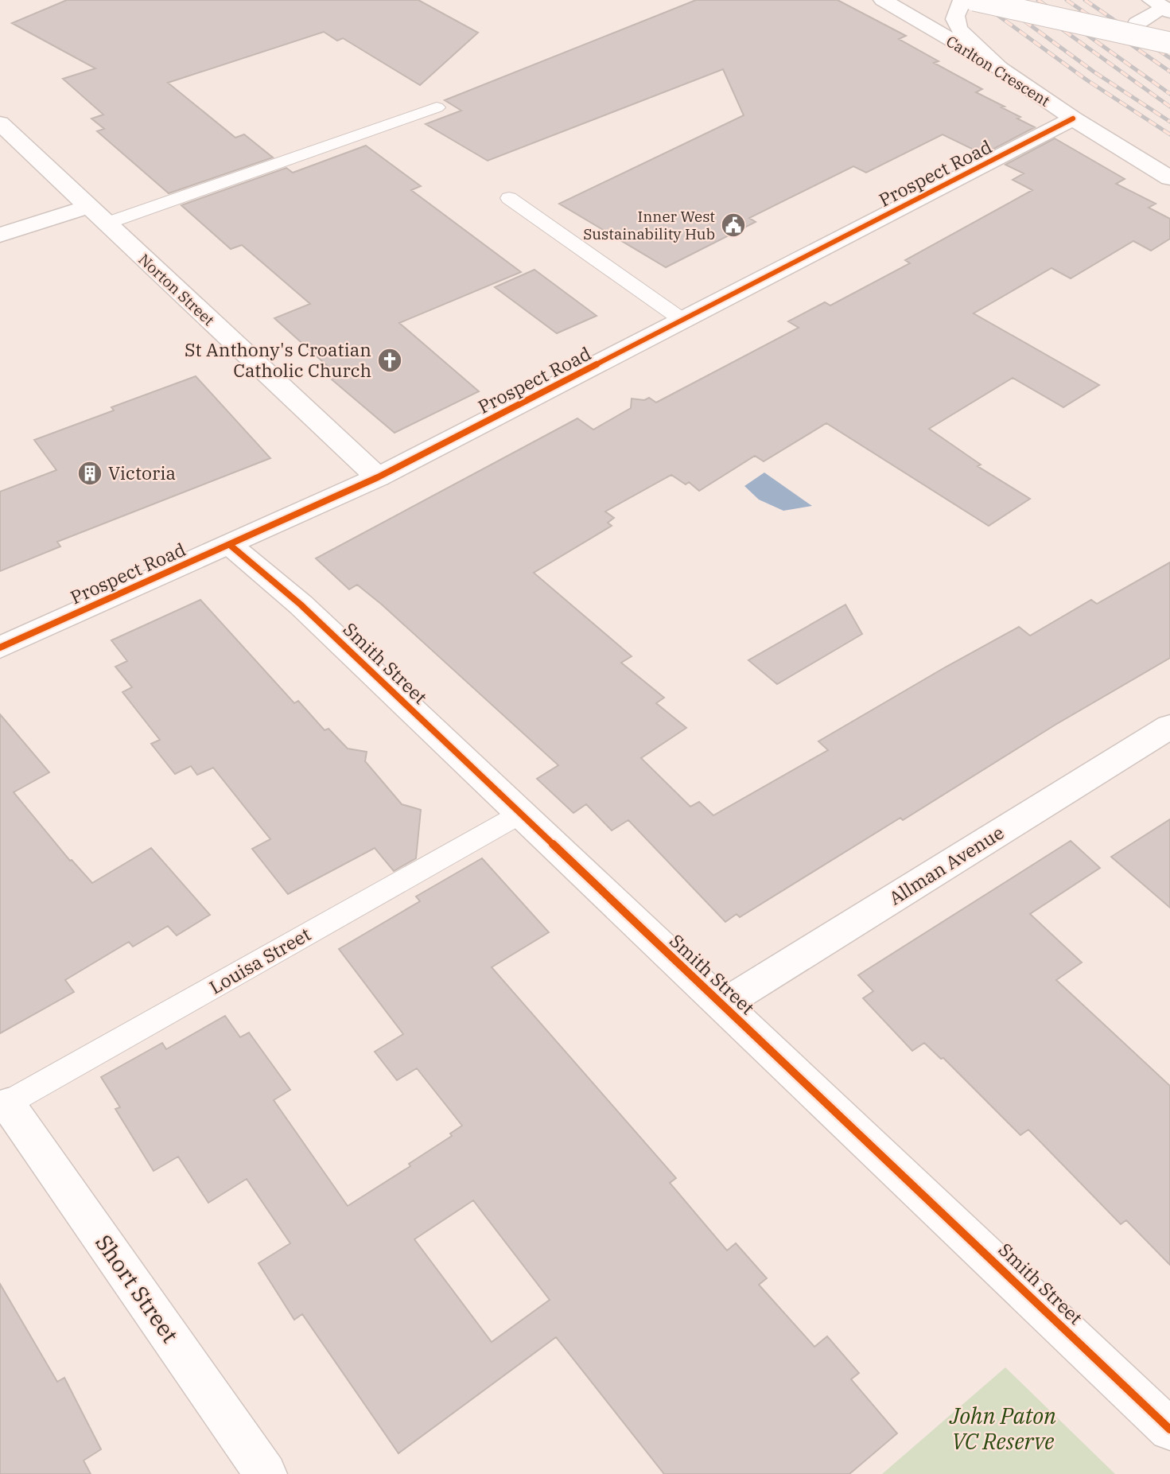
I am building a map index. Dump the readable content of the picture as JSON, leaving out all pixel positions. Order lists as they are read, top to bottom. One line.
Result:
{"streets":{"main road":["Carlton Crescent","Prospect Road","Norton Street","Smith Street","Allman Avenue","Short Street"],"lane":["Louisa Street"]},"crossings":[["Carlton Crescent","Prospect Road"],["Prospect Road","Norton Street"],["Prospect Road","Smith Street"],["Smith Street","Allman Avenue"],["Smith Street","Louisa Street"],["Louisa Street","Short Street"]],"parks":["John Paton VC Reserve"],"places":{"public building":["Inner West Sustainability Hub"],"church":["St Anthony's Croatian Catholic Church"],"building":["Victoria"]}}
